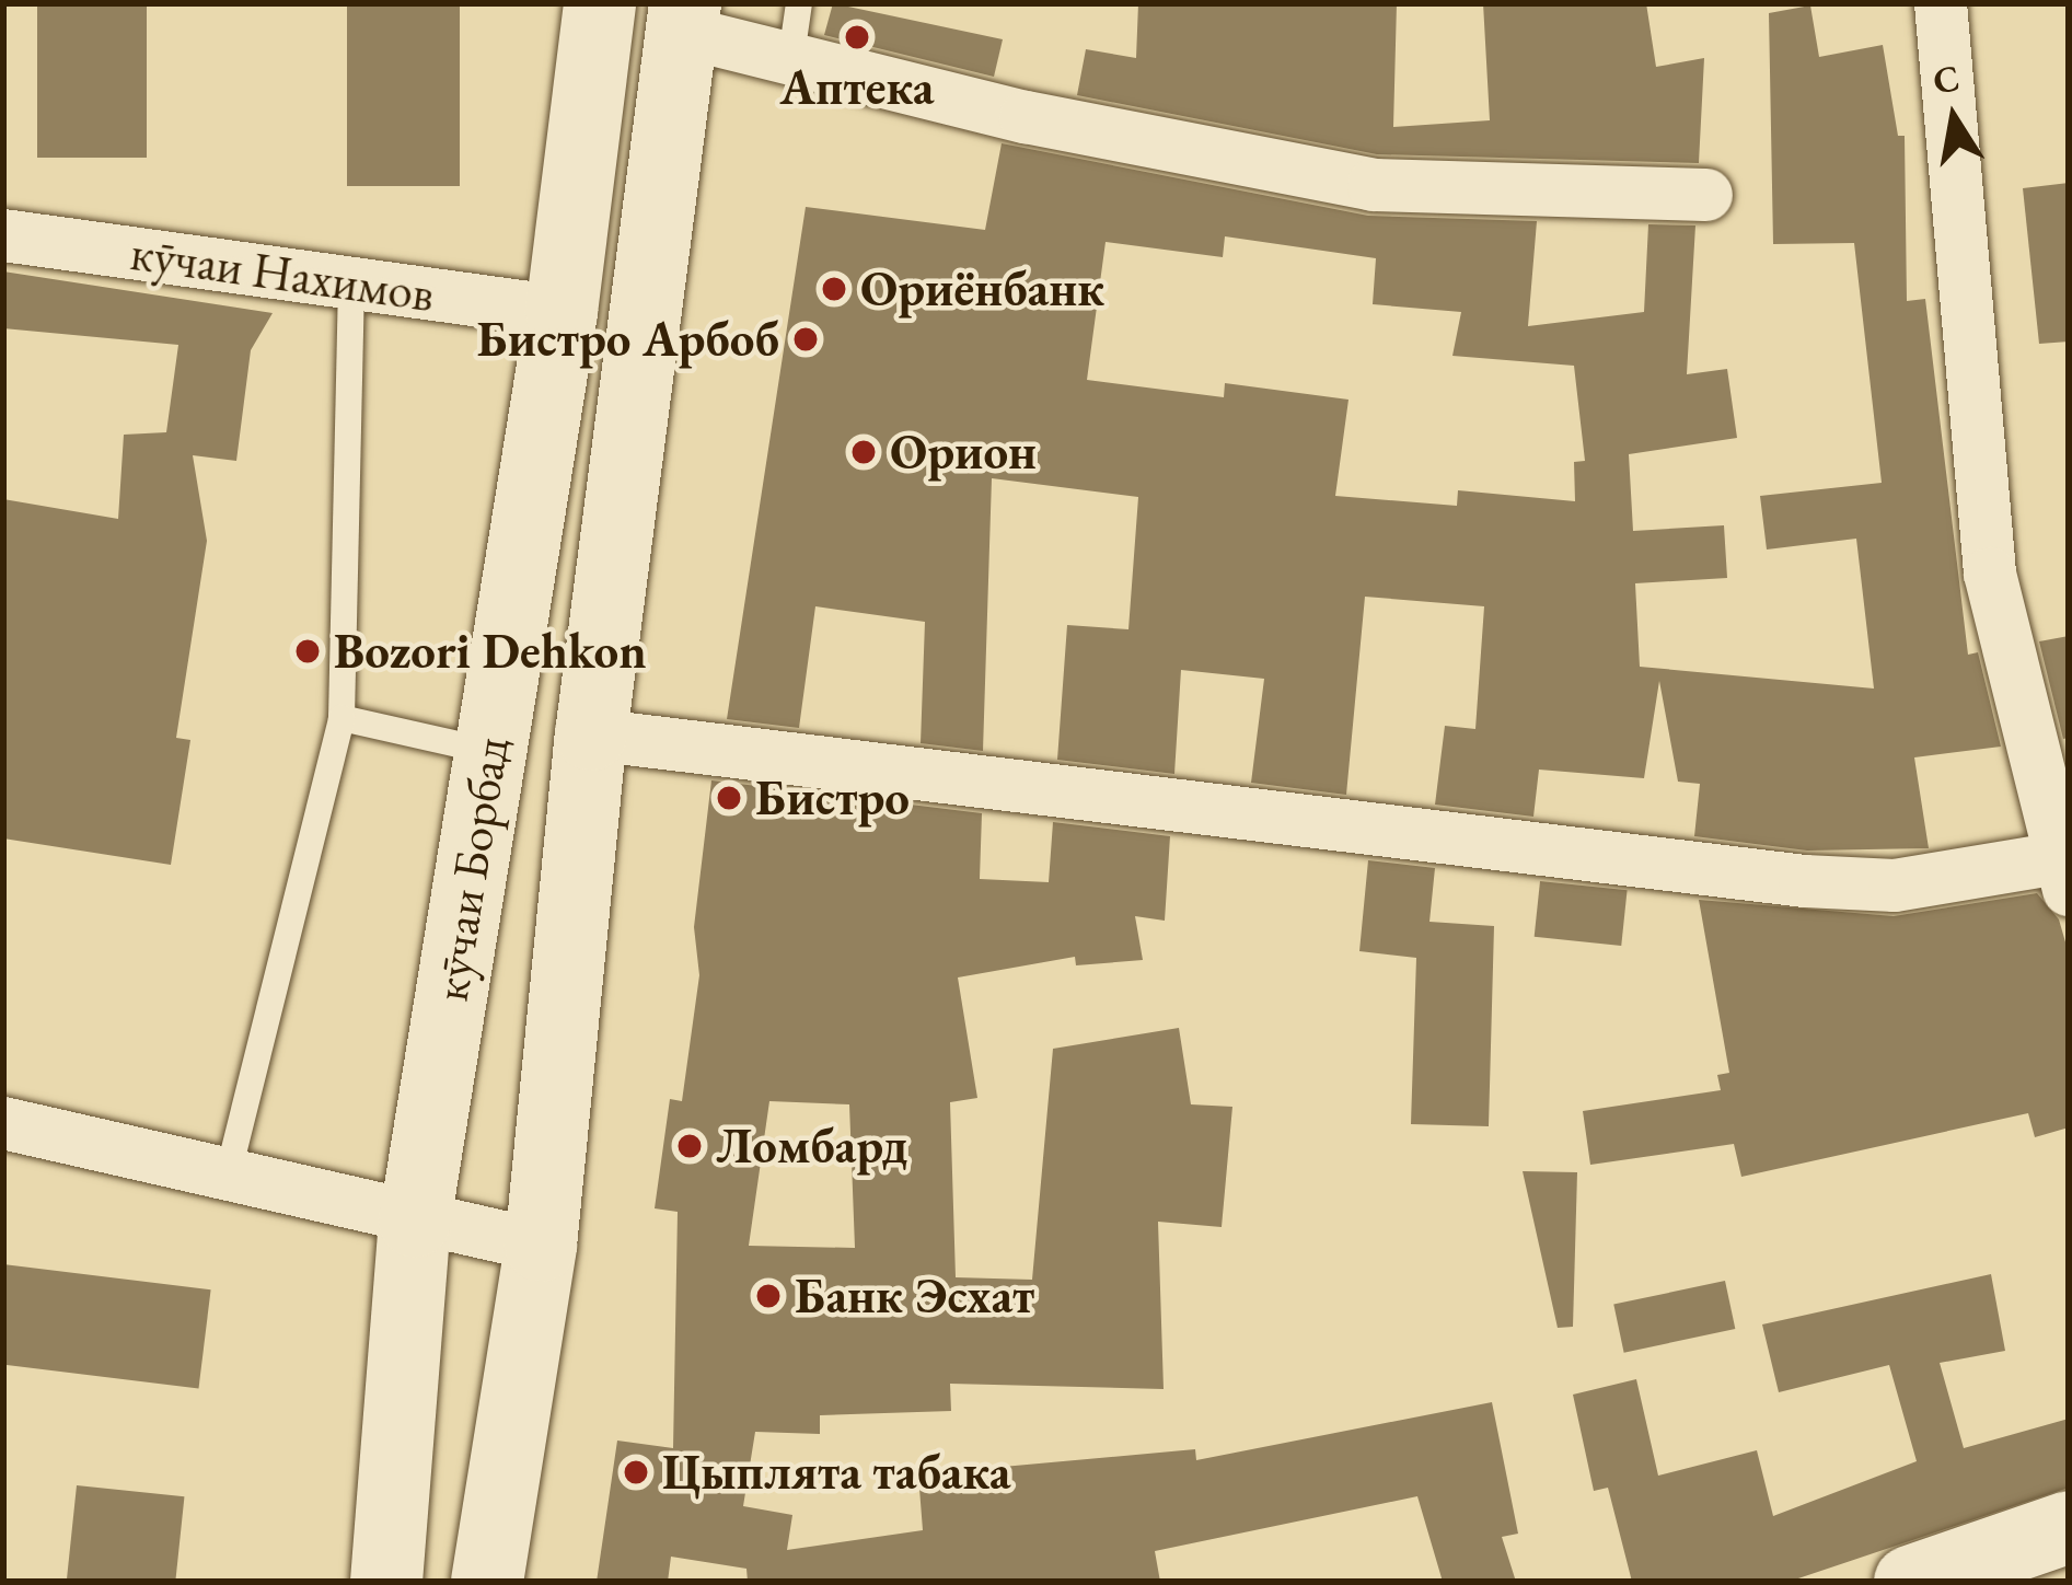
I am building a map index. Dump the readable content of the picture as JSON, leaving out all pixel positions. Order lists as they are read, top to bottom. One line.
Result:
{"streets":{"main road":["кӯчаи Борбад"],"street":["кӯчаи Нахимов"]},"crossings":[["кӯчаи Нахимов","кӯчаи Борбад"]],"places":["Аптека","Ориёнбанк","Бистро Арбоб","Орион","Bozori Dehkon","Бистро","Ломбард","Банк Эсхат","Цыплята табака"],"north":"top"}
